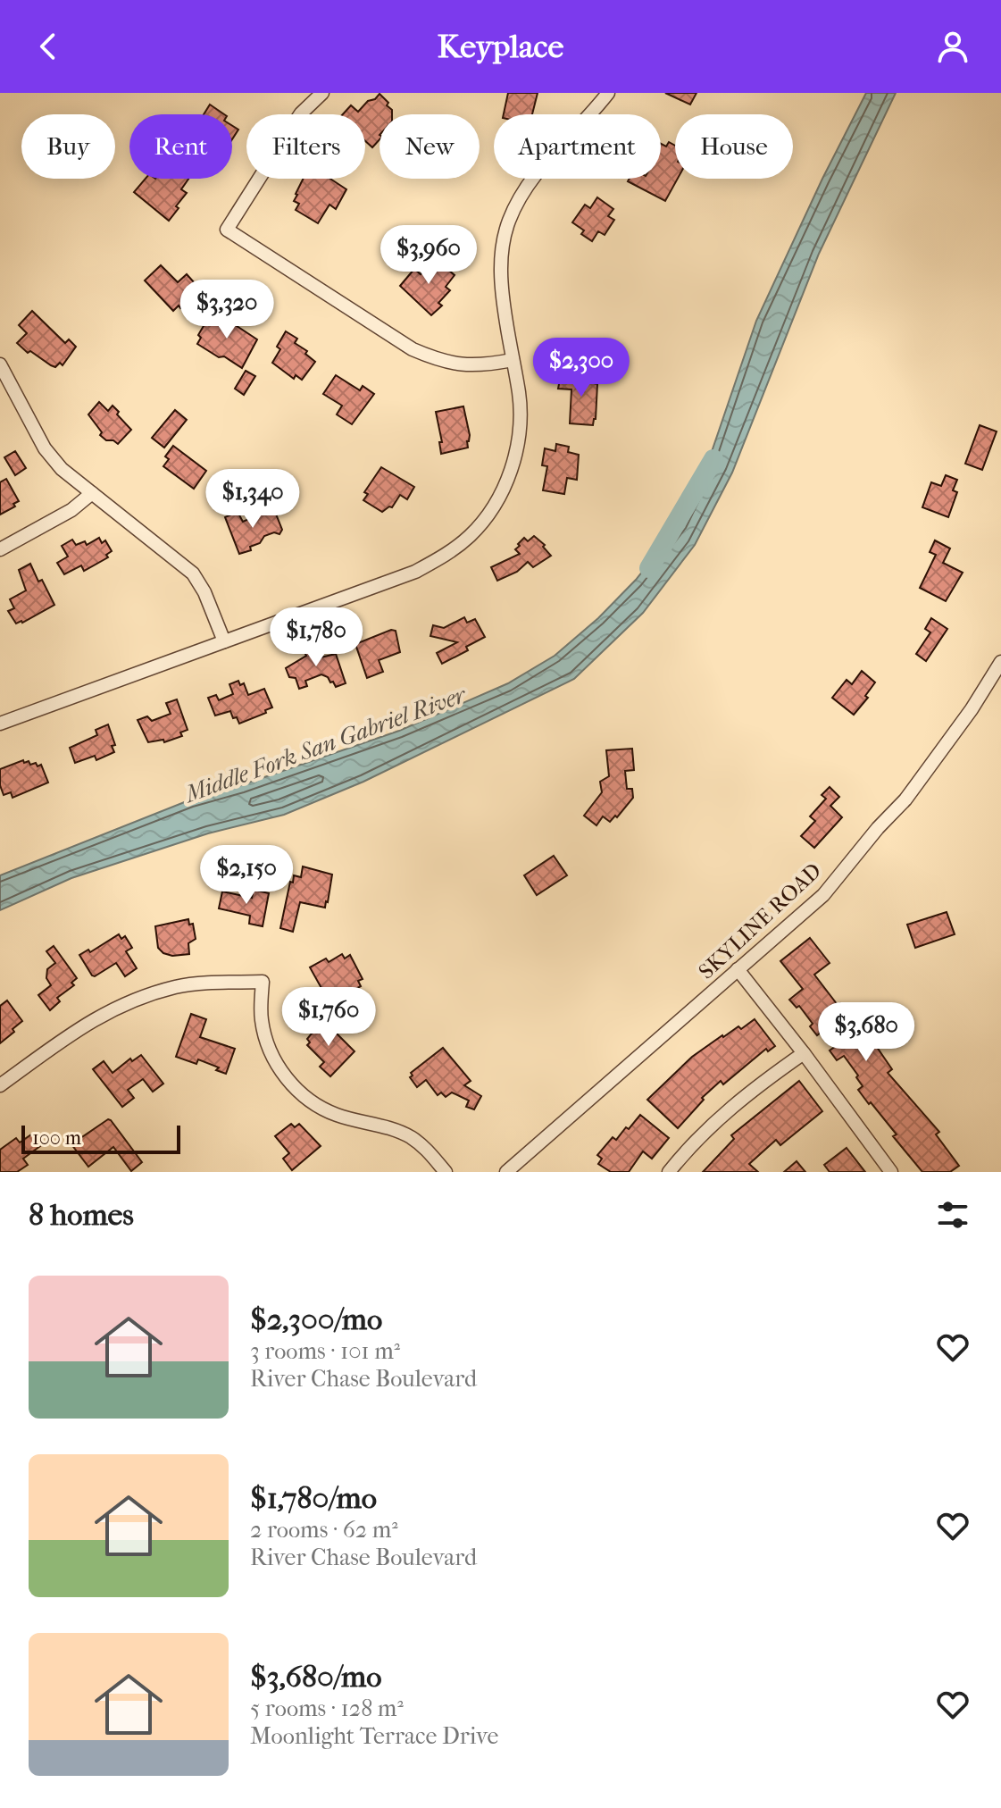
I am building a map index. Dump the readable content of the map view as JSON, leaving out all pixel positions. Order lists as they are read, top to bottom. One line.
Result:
{"streets":{"street":["SKYLINE ROAD"]},"water":["Middle Fork San Gabriel River"],"scale_bar":"100 m","page":{"header":"Keyplace","chip":["Buy","Rent","Filters","New","Apartment","House"],"price":["$3,960","$3,320","$2,300","$1,340","$1,780","$2,150","$1,760","$3,680"],"scale":"100 m","heading":"8 homes","list":[{"name":"$2,300/mo","note":"3 rooms · 101 m² · River Chase Boulevard"},{"name":"$1,780/mo","note":"2 rooms · 62 m² · River Chase Boulevard"},{"name":"$3,680/mo","note":"5 rooms · 128 m² · Moonlight Terrace Drive"}]}}
